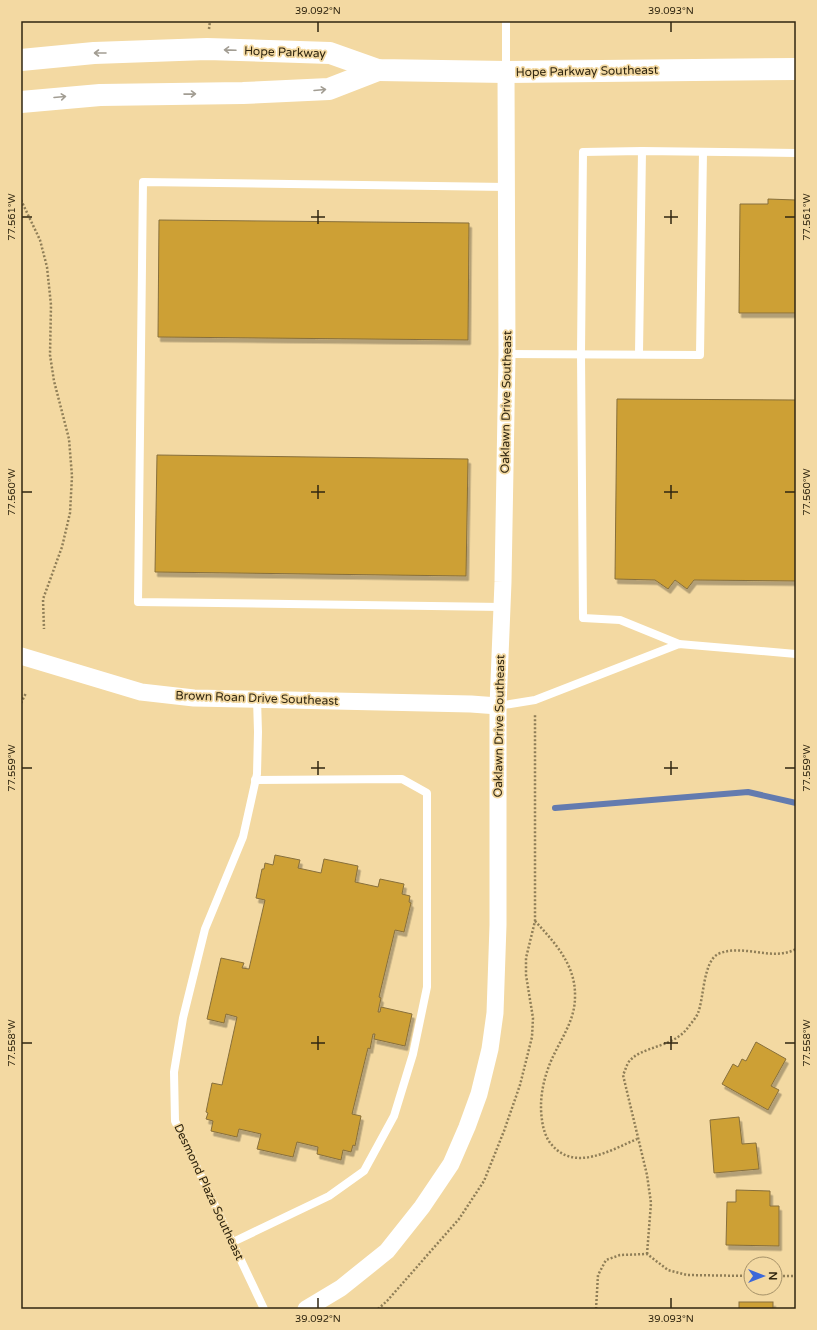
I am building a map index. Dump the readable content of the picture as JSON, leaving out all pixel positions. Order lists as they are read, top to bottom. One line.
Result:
{"streets":{"street":["Hope Parkway","Hope Parkway Southeast","Oaklawn Drive Southeast","Brown Roan Drive Southeast"],"lane":["Desmond Plaza Southeast"]},"crossings":[["Hope Parkway","Hope Parkway Southeast"],["Hope Parkway Southeast","Oaklawn Drive Southeast"],["Oaklawn Drive Southeast","Brown Roan Drive Southeast"],["Brown Roan Drive Southeast","Desmond Plaza Southeast"]],"north":"right","coordinates":["39.092°N","39.093°N","77.561°W","77.560°W","77.559°W","77.558°W"]}
